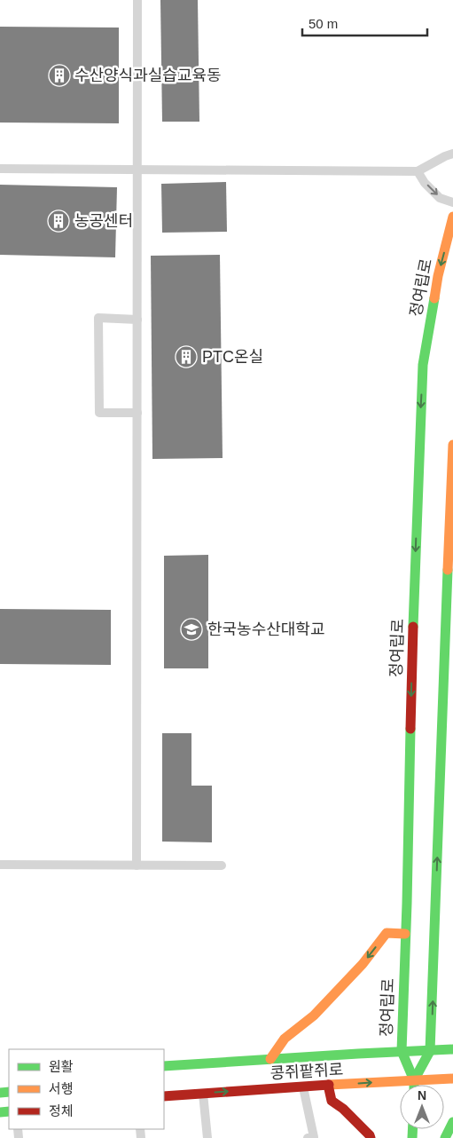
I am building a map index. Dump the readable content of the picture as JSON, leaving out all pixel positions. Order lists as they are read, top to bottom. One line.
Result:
{"streets":{"street":["정여립로","콩쥐팥쥐로"]},"crossings":[["정여립로","콩쥐팥쥐로"]],"places":{"building":["수산양식과실습교육동","농공센터","PTC온실"],"school or university":["한국농수산대학교"]},"legend":["원활","서행","정체"],"scale_bar":"50 m","north":"top"}
